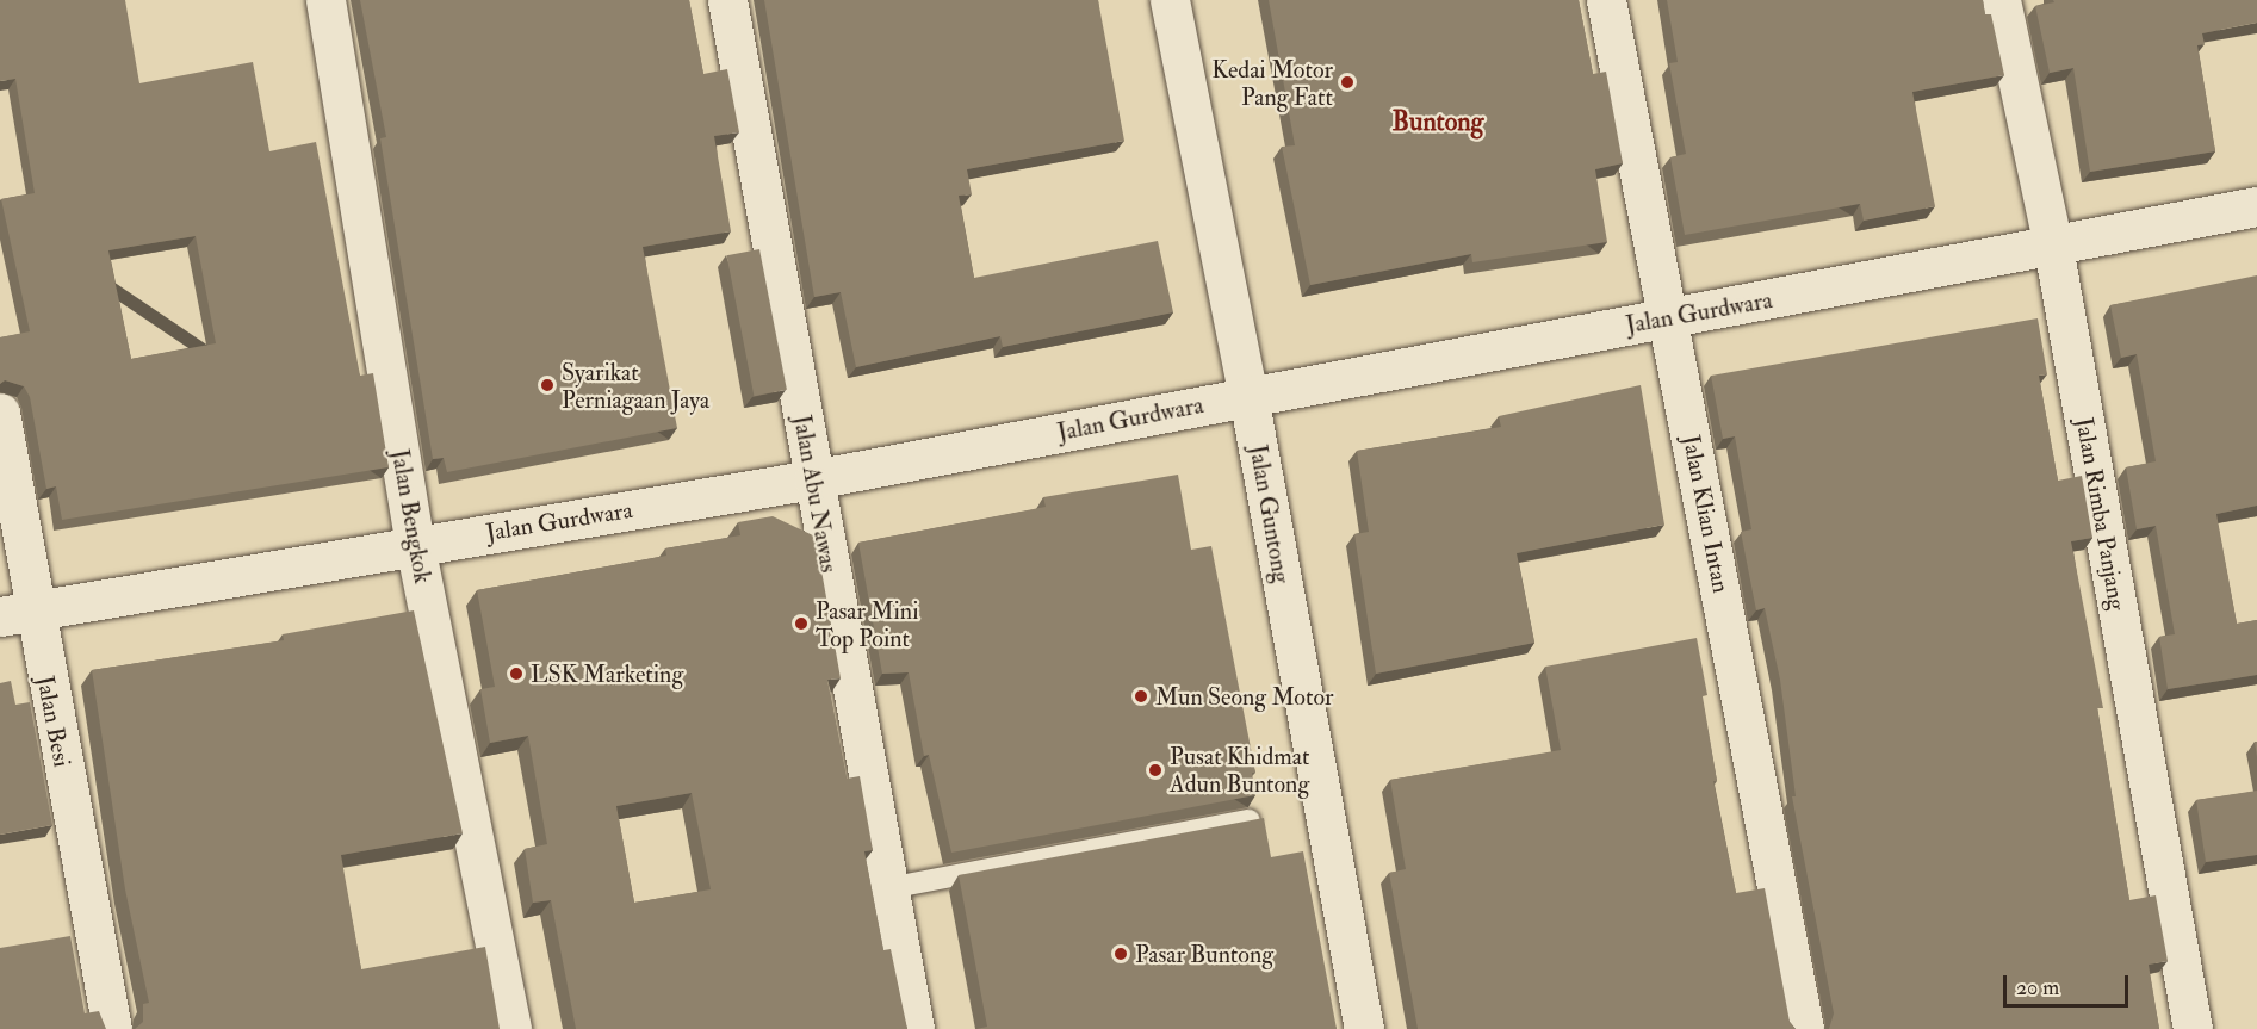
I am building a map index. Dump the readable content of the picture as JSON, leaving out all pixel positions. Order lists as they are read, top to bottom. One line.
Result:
{"streets":{"street":["Jalan Gurdwara","Jalan Abu Nawas","Jalan Guntong","Jalan Klian Intan","Jalan Rimba Panjang","Jalan Bengkok","Jalan Besi"]},"crossings":[["Jalan Gurdwara","Jalan Abu Nawas"],["Jalan Gurdwara","Jalan Guntong"],["Jalan Gurdwara","Jalan Klian Intan"],["Jalan Gurdwara","Jalan Rimba Panjang"],["Jalan Gurdwara","Jalan Bengkok"],["Jalan Gurdwara","Jalan Besi"]],"districts":["Buntong"],"places":["Kedai Motor Pang Fatt","Syarikat Perniagaan Jaya","Pasar Mini Top Point","LSK Marketing","Mun Seong Motor","Pusat Khidmat Adun Buntong","Pasar Buntong"],"scale_bar":"20 m"}
